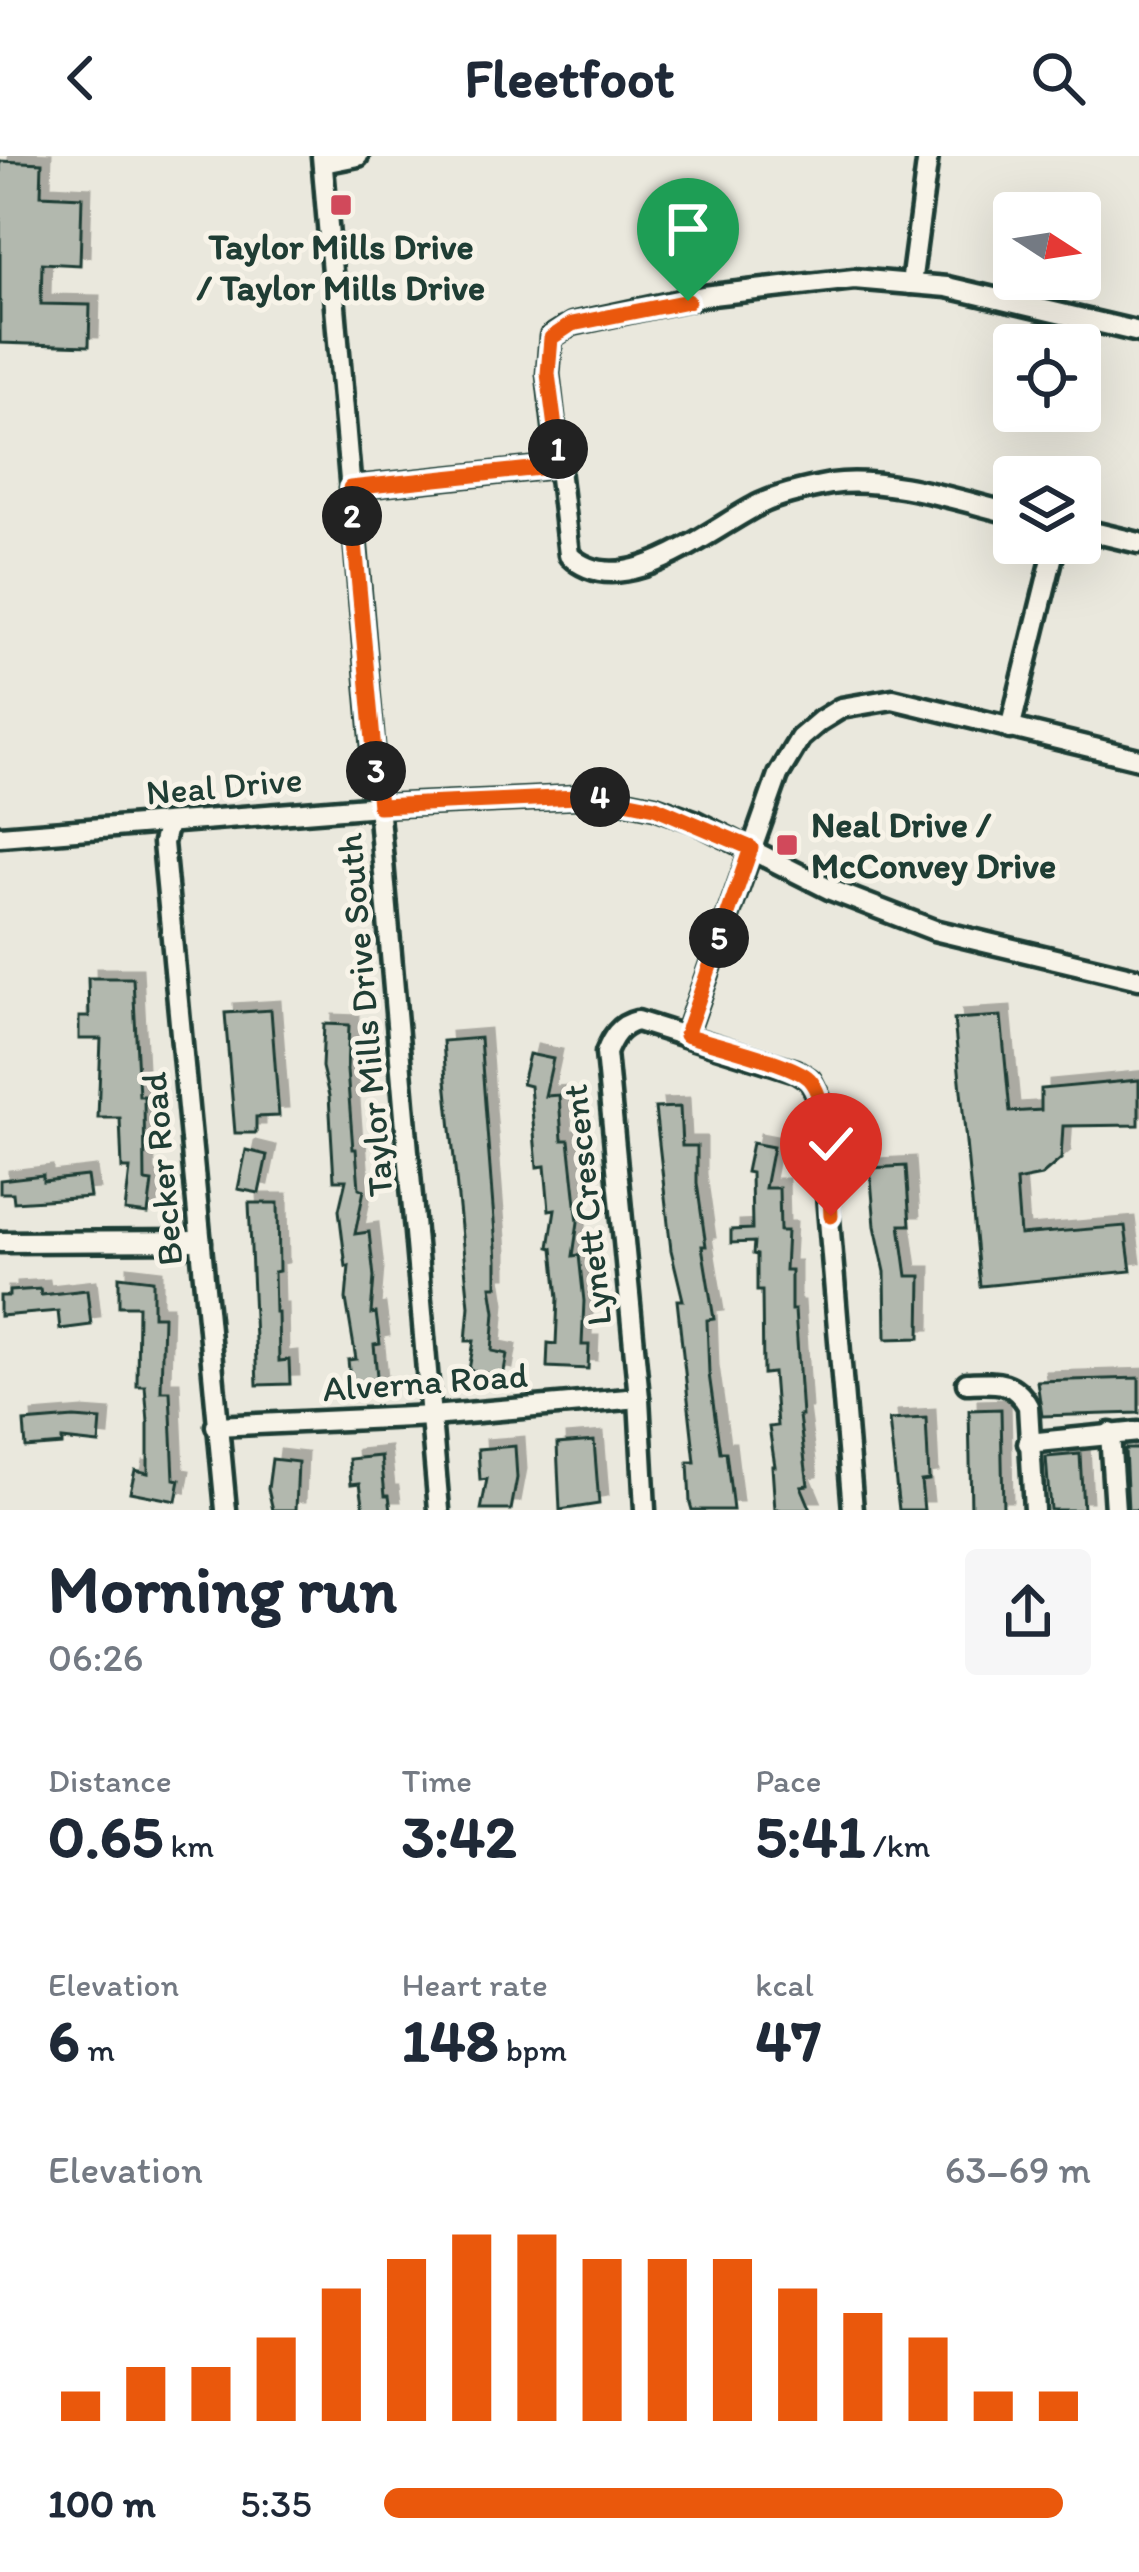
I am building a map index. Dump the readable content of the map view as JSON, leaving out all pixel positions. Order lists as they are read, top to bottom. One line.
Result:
{"streets":{"street":["Neal Drive","Taylor Mills Drive South","Becker Road","Lynett Crescent","Alverna Road"]},"crossings":[["Neal Drive","Taylor Mills Drive South"],["Neal Drive","Becker Road"],["Taylor Mills Drive South","Alverna Road"],["Becker Road","Alverna Road"],["Lynett Crescent","Alverna Road"]],"places":{"transit":["Taylor Mills Drive / Taylor Mills Drive","Neal Drive / McConvey Drive"]},"north":"right","page":{"header":"Fleetfoot","pins":["1","2","3","4","5"],"heading":["Morning run","06:26"],"stats":[["Distance","0.65 km"],["Time","3:42"],["Pace","5:41 /km"],["Elevation","6 m"],["Heart rate","148 bpm"],["kcal","47"]],"chart":["Elevation","63–69 m"],"list":[{"name":"100 m","note":"5:35"}]}}
